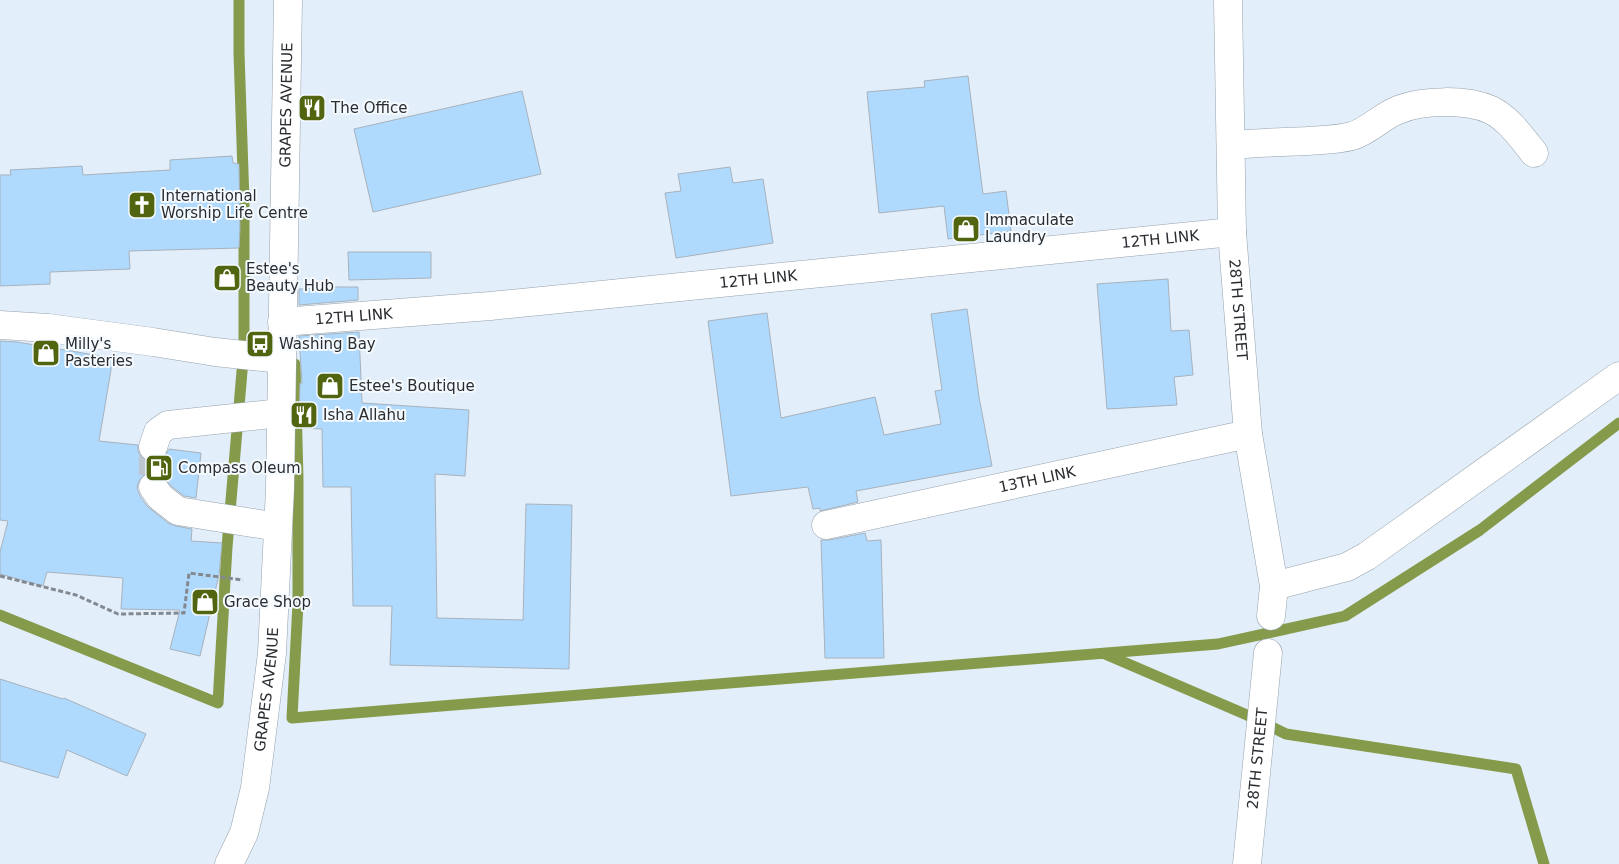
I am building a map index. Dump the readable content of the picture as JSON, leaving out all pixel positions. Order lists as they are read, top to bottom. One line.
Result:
{"streets":{"street":["GRAPES AVENUE","12TH LINK","28TH STREET","13TH LINK"]},"crossings":[["GRAPES AVENUE","12TH LINK"],["12TH LINK","28TH STREET"],["28TH STREET","13TH LINK"]],"places":{"restaurant":["The Office","Isha Allahu"],"church":["International Worship Life Centre"],"shop":["Immaculate Laundry","Estee's Beauty Hub","Milly's Pasteries","Estee's Boutique","Grace Shop"],"bus stop":["Washing Bay"],"fuel station":["Compass Oleum"]}}
